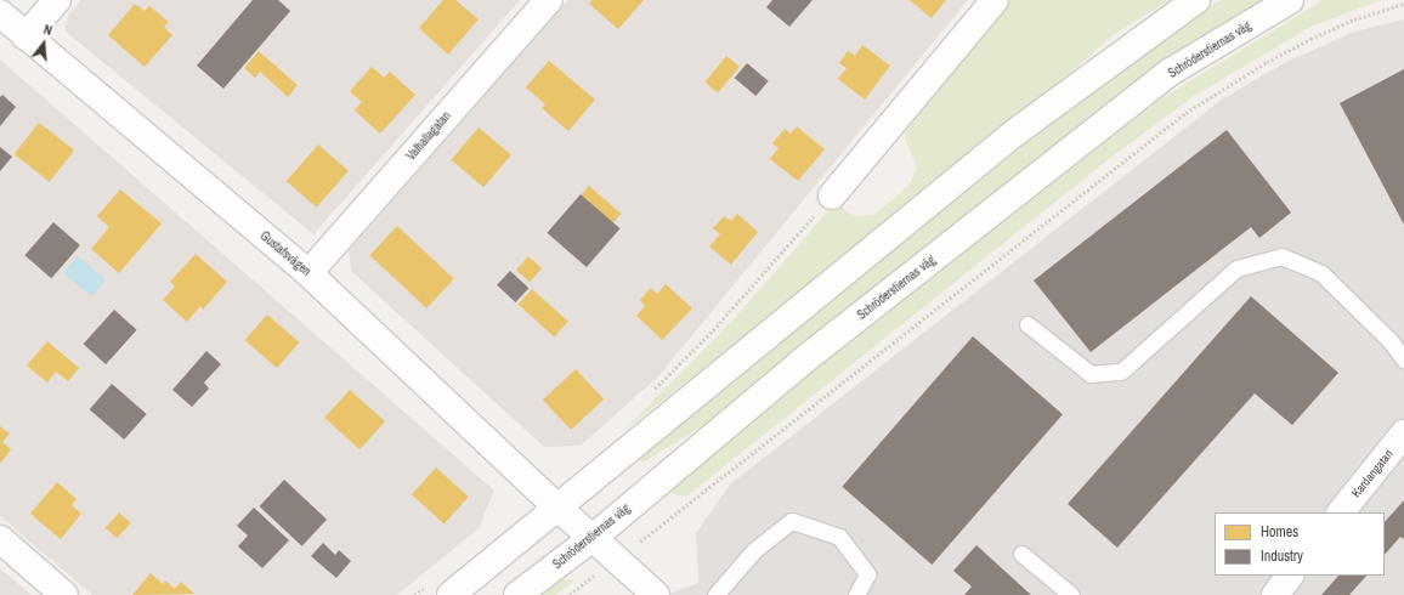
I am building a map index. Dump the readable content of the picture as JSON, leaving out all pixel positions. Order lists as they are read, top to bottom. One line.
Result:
{"streets":{"street":["Schröderstiernas väg","Valhallagatan","Gustafsvägen","Kardangatan"]},"crossings":[["Schröderstiernas väg","Gustafsvägen"],["Valhallagatan","Gustafsvägen"]],"legend":["Homes","Industry"],"north":"top"}
